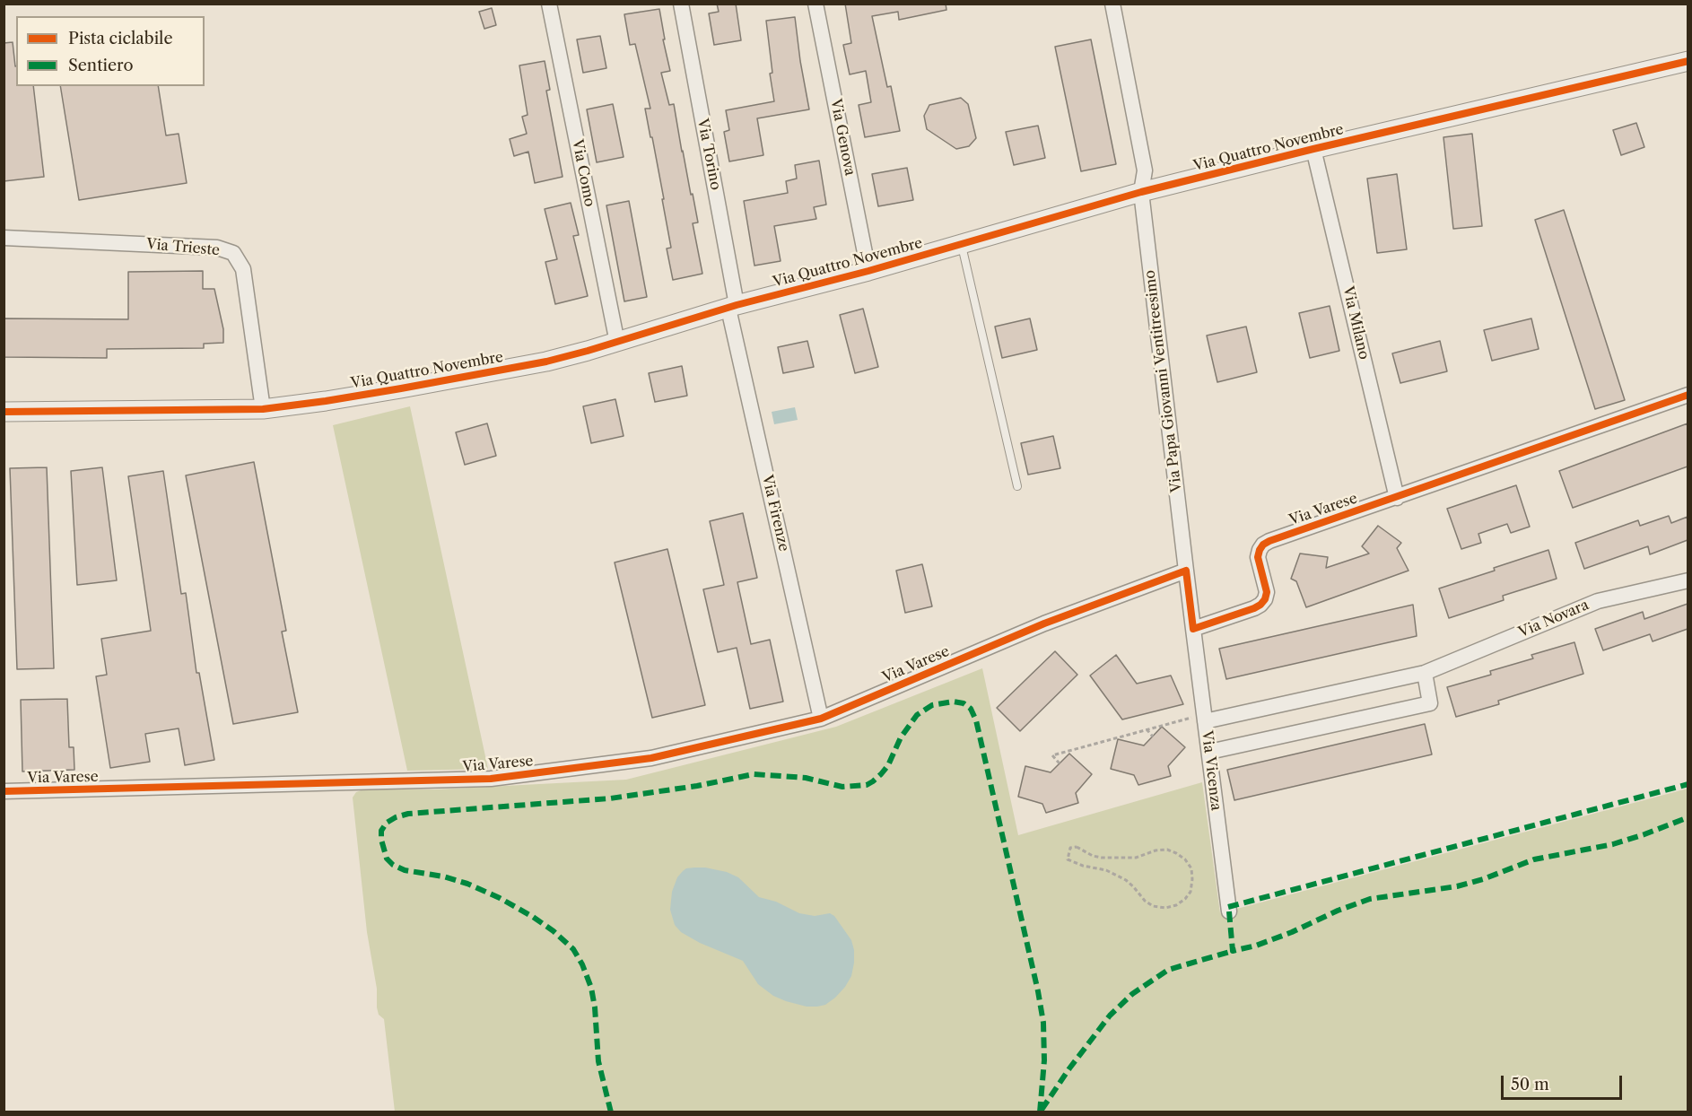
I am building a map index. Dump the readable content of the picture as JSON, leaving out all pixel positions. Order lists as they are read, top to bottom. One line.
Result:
{"streets":{"street":["Via Genova","Via Quattro Novembre","Via Torino","Via Como","Via Trieste","Via Milano","Via Papa Giovanni Ventitreesimo","Via Varese","Via Firenze","Via Novara","Via Vicenza"]},"crossings":[["Via Genova","Via Quattro Novembre"],["Via Quattro Novembre","Via Torino"],["Via Quattro Novembre","Via Como"],["Via Quattro Novembre","Via Trieste"],["Via Quattro Novembre","Via Milano"],["Via Quattro Novembre","Via Papa Giovanni Ventitreesimo"],["Via Quattro Novembre","Via Firenze"],["Via Torino","Via Firenze"],["Via Milano","Via Varese"],["Via Papa Giovanni Ventitreesimo","Via Varese"],["Via Varese","Via Firenze"],["Via Varese","Via Vicenza"],["Via Novara","Via Vicenza"]],"legend":["Pista ciclabile","Sentiero"],"scale_bar":"50 m"}
